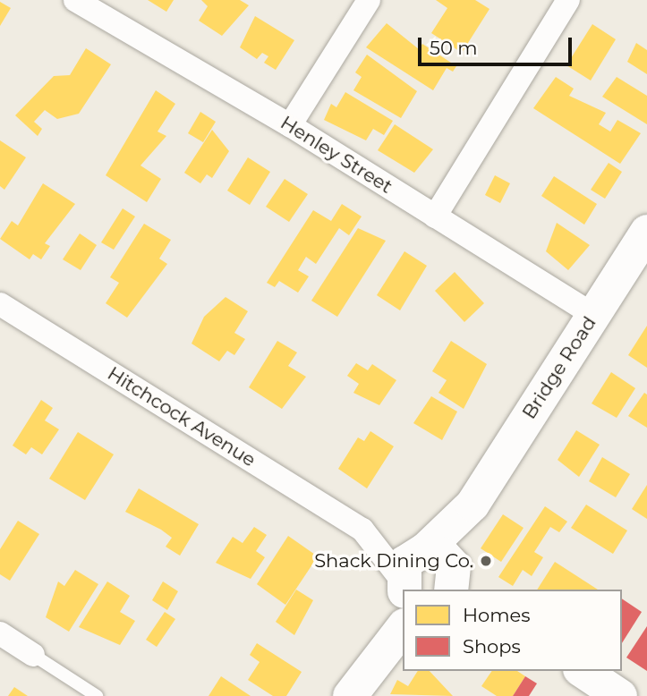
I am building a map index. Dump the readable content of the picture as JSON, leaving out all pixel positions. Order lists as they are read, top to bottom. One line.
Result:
{"streets":{"main road":["Bridge Road"],"street":["Henley Street","Hitchcock Avenue"]},"crossings":[["Henley Street","Bridge Road"],["Bridge Road","Hitchcock Avenue"]],"places":["Shack Dining Co."],"legend":["Homes","Shops"],"scale_bar":"50 m"}
